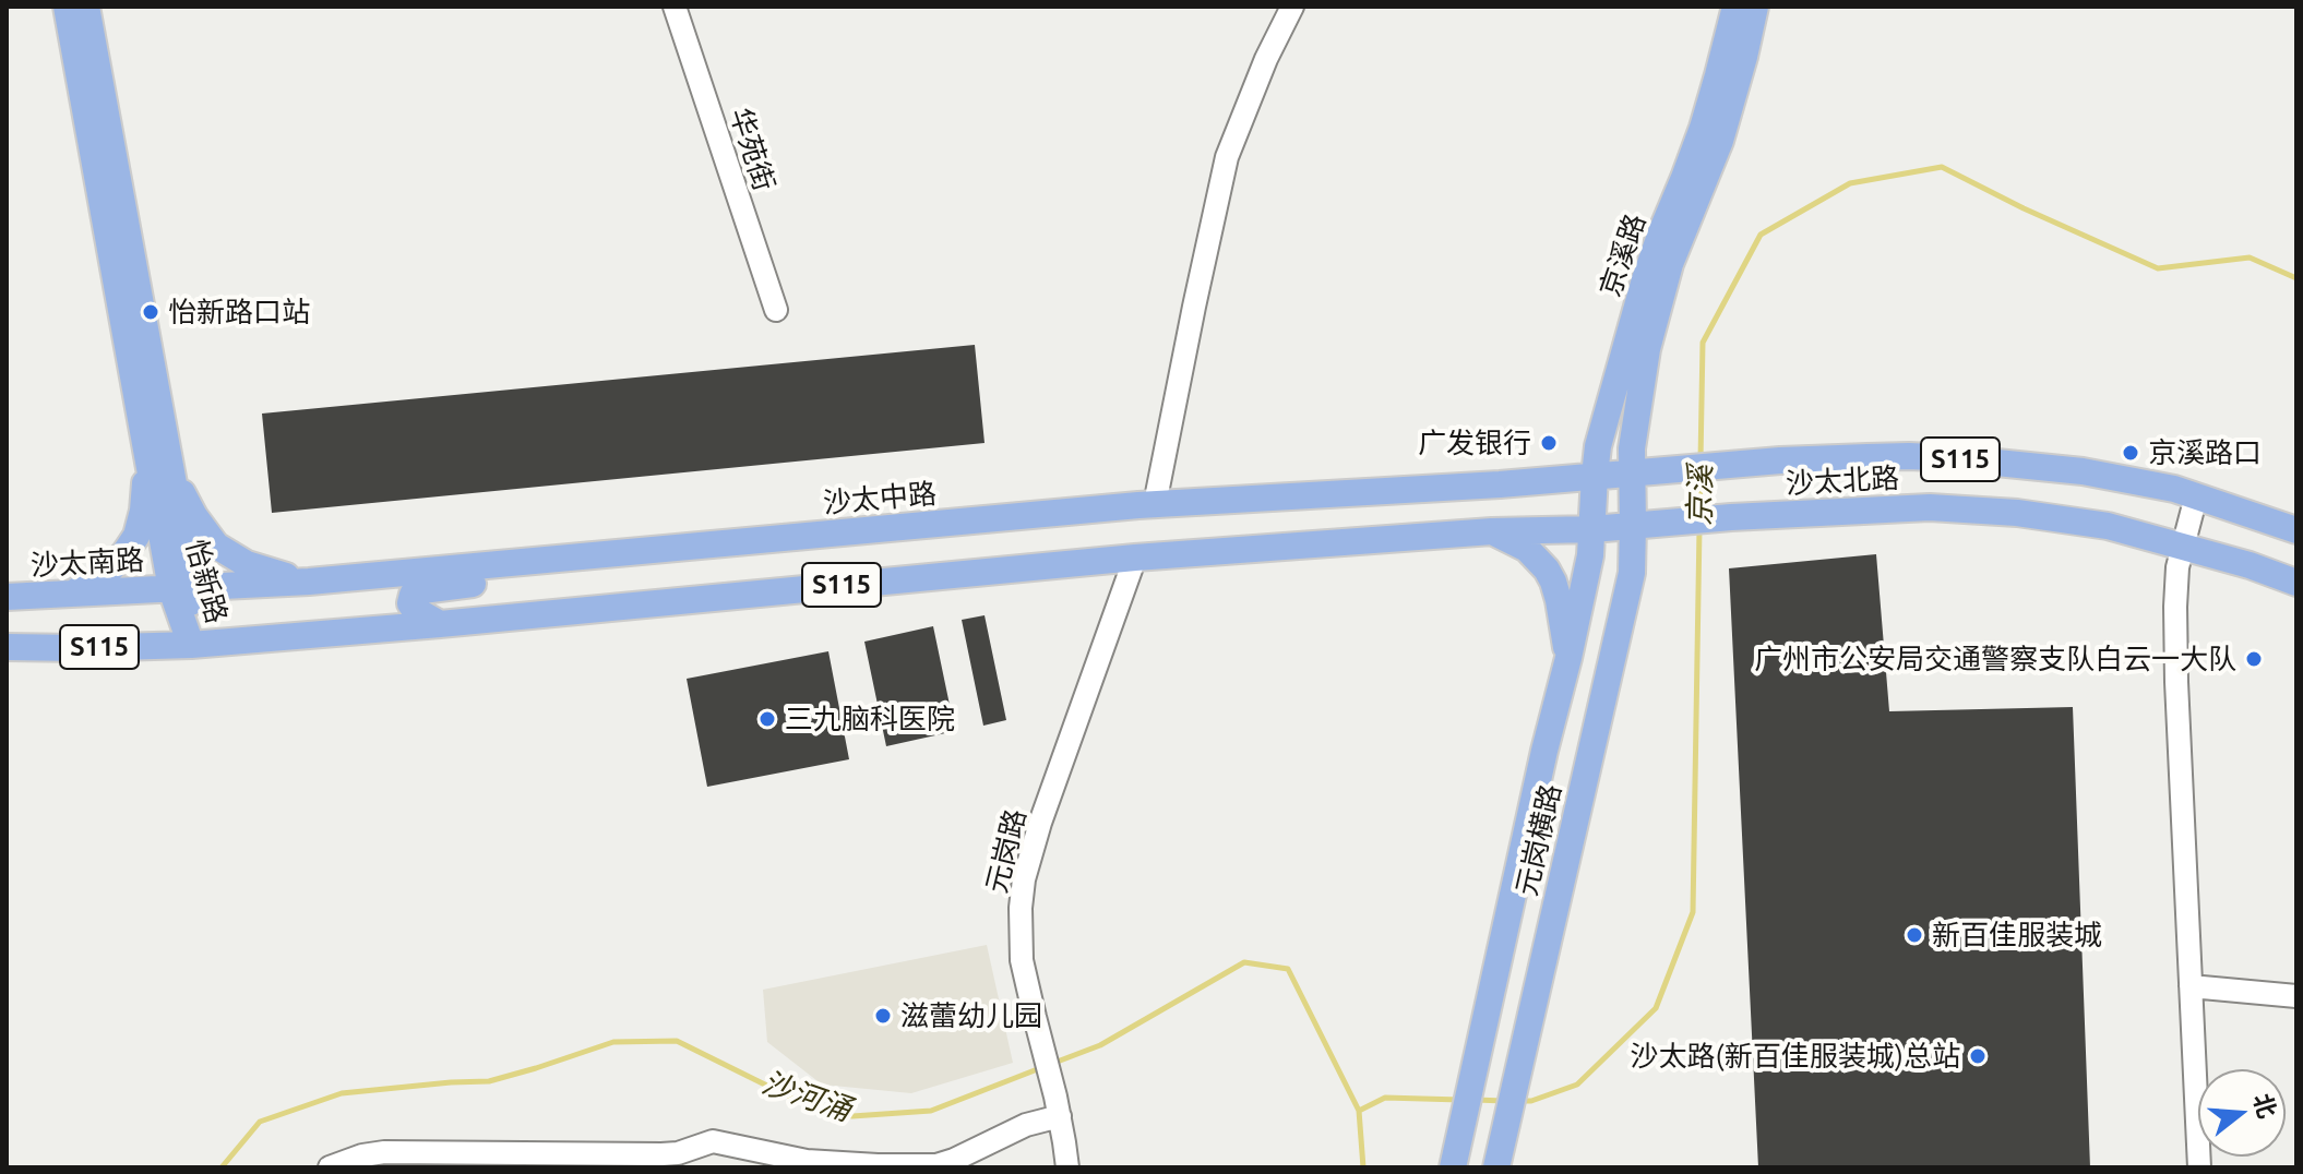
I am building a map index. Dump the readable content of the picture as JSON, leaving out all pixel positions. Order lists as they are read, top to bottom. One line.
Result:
{"streets":{"main road":["京溪路","S115","沙太北路","沙太中路","沙太南路","怡新路","元岗横路"],"street":["华苑街","元岗路"]},"crossings":[["京溪路","S115"],["京溪路","沙太北路"],["京溪路","沙太中路"],["京溪路","元岗横路"],["S115","沙太北路"],["S115","怡新路"],["S115","元岗横路"],["S115","元岗路"],["沙太北路","沙太中路"],["沙太北路","元岗横路"],["沙太中路","沙太南路"],["沙太中路","怡新路"],["沙太南路","怡新路"]],"water":["京溪","沙河涌"],"places":["怡新路口站","广发银行","京溪路口","广州市公安局交通警察支队白云一大队","三九脑科医院","新百佳服装城","滋蕾幼儿园","沙太路(新百佳服装城)总站"],"north":"right"}
